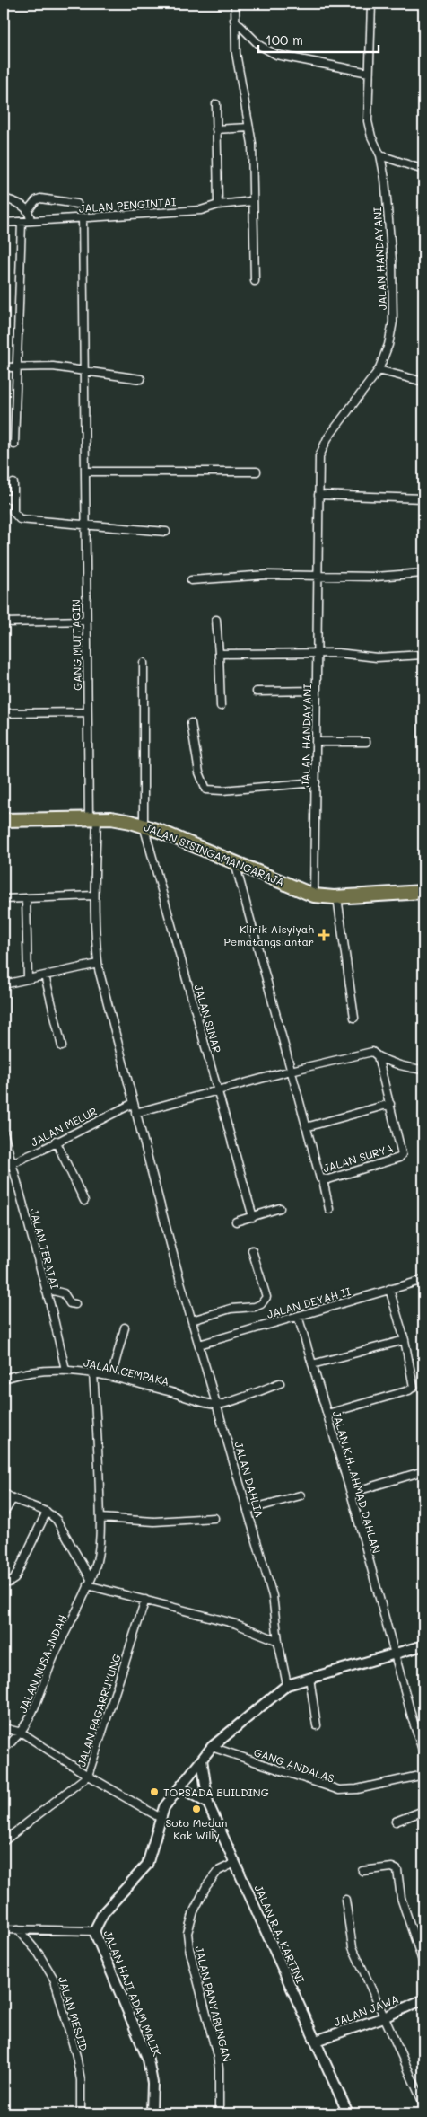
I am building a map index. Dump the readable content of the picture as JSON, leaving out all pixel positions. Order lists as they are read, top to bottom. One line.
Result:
{"streets":{"highway":["JALAN SISINGAMANGARAJA"],"street":["JALAN PENGINTAI","JALAN HANDAYANI","GANG MUTTAQIN","JALAN SINAR","JALAN MELUR","JALAN SURYA","JALAN TERATAI","JALAN DEYAH II","JALAN CEMPAKA","JALAN DAHLIA","JALAN K.H. AHMAD DAHLAN","JALAN NUSA INDAH","JALAN PAGARRUYUNG","GANG ANDALAS","JALAN R.A. KARTINI","JALAN HAJI ADAM MALIK","JALAN PANYABUNGAN","JALAN JAWA","JALAN MESJID"]},"crossings":[["JALAN PENGINTAI","GANG MUTTAQIN"],["JALAN HANDAYANI","JALAN SISINGAMANGARAJA"],["GANG MUTTAQIN","JALAN SISINGAMANGARAJA"],["GANG MUTTAQIN","JALAN MELUR"],["GANG MUTTAQIN","JALAN DAHLIA"],["JALAN SISINGAMANGARAJA","JALAN SINAR"],["JALAN SISINGAMANGARAJA","JALAN SURYA"],["JALAN MELUR","JALAN TERATAI"],["JALAN MELUR","JALAN DAHLIA"],["JALAN TERATAI","JALAN CEMPAKA"],["JALAN DEYAH II","JALAN DAHLIA"],["JALAN DEYAH II","JALAN K.H. AHMAD DAHLAN"],["JALAN CEMPAKA","JALAN DAHLIA"],["JALAN DAHLIA","JALAN HAJI ADAM MALIK"],["GANG ANDALAS","JALAN HAJI ADAM MALIK"],["JALAN R.A. KARTINI","JALAN HAJI ADAM MALIK"],["JALAN R.A. KARTINI","JALAN PANYABUNGAN"],["JALAN R.A. KARTINI","JALAN JAWA"]],"places":{"health":["Klinik Aisyiyah Pematangsiantar"],"other":["TORSADA BUILDING","Soto Medan Kak Willy"]},"scale_bar":"100 m"}
